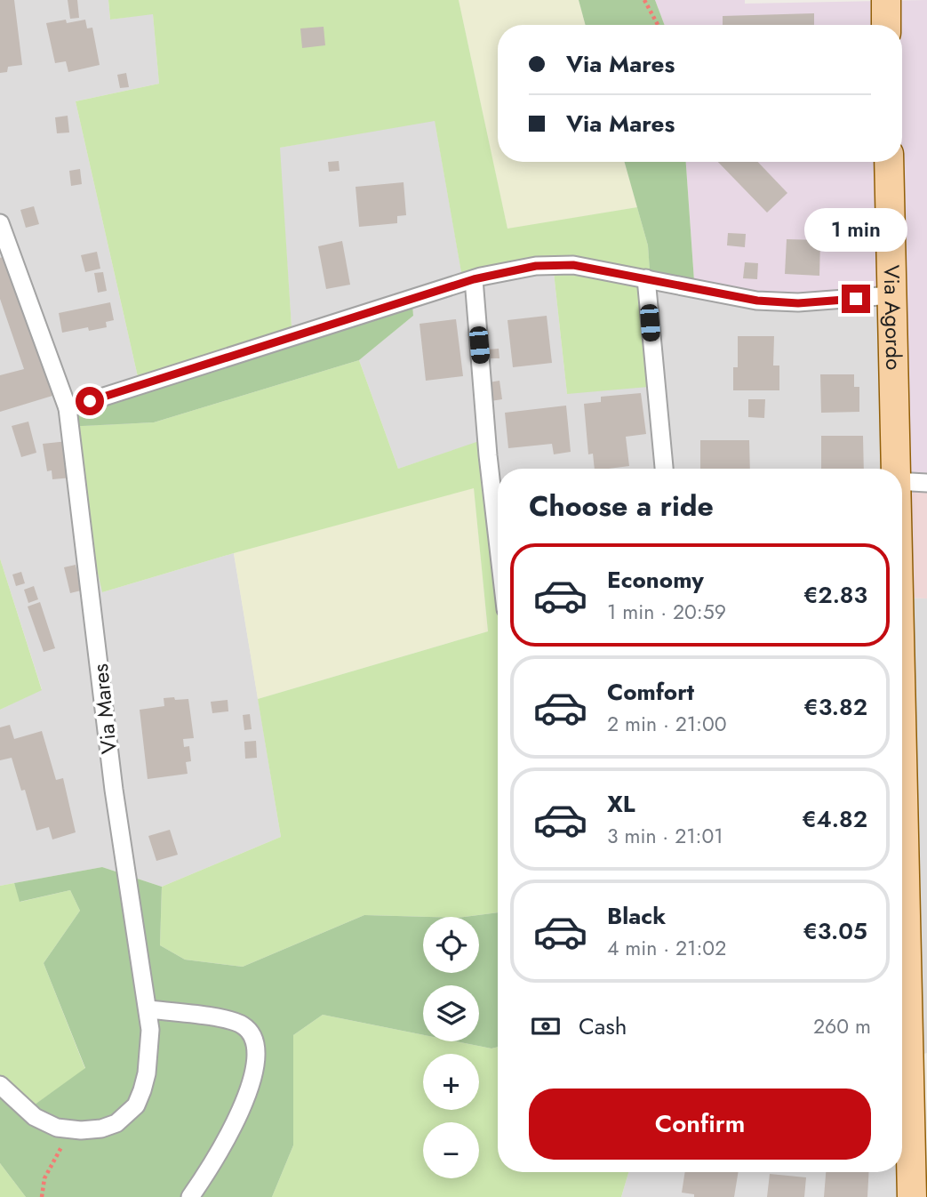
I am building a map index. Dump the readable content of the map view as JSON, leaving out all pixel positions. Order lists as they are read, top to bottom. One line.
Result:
{"streets":{"main road":["Via Agordo"],"street":["Via Mares"]},"page":{"banner":["Via Mares","Via Mares"],"bubble":"1 min","heading":"Choose a ride","list":[{"name":"Economy","note":"1 min · 20:59","value":"€2.83"},{"name":"Comfort","note":"2 min · 21:00","value":"€3.82"},{"name":"XL","note":"3 min · 21:01","value":"€4.82"},{"name":"Black","note":"4 min · 21:02","value":"€3.05"}],"map_buttons":["+","−"],"pay":["Cash","260 m"],"buttons":"Confirm"}}
